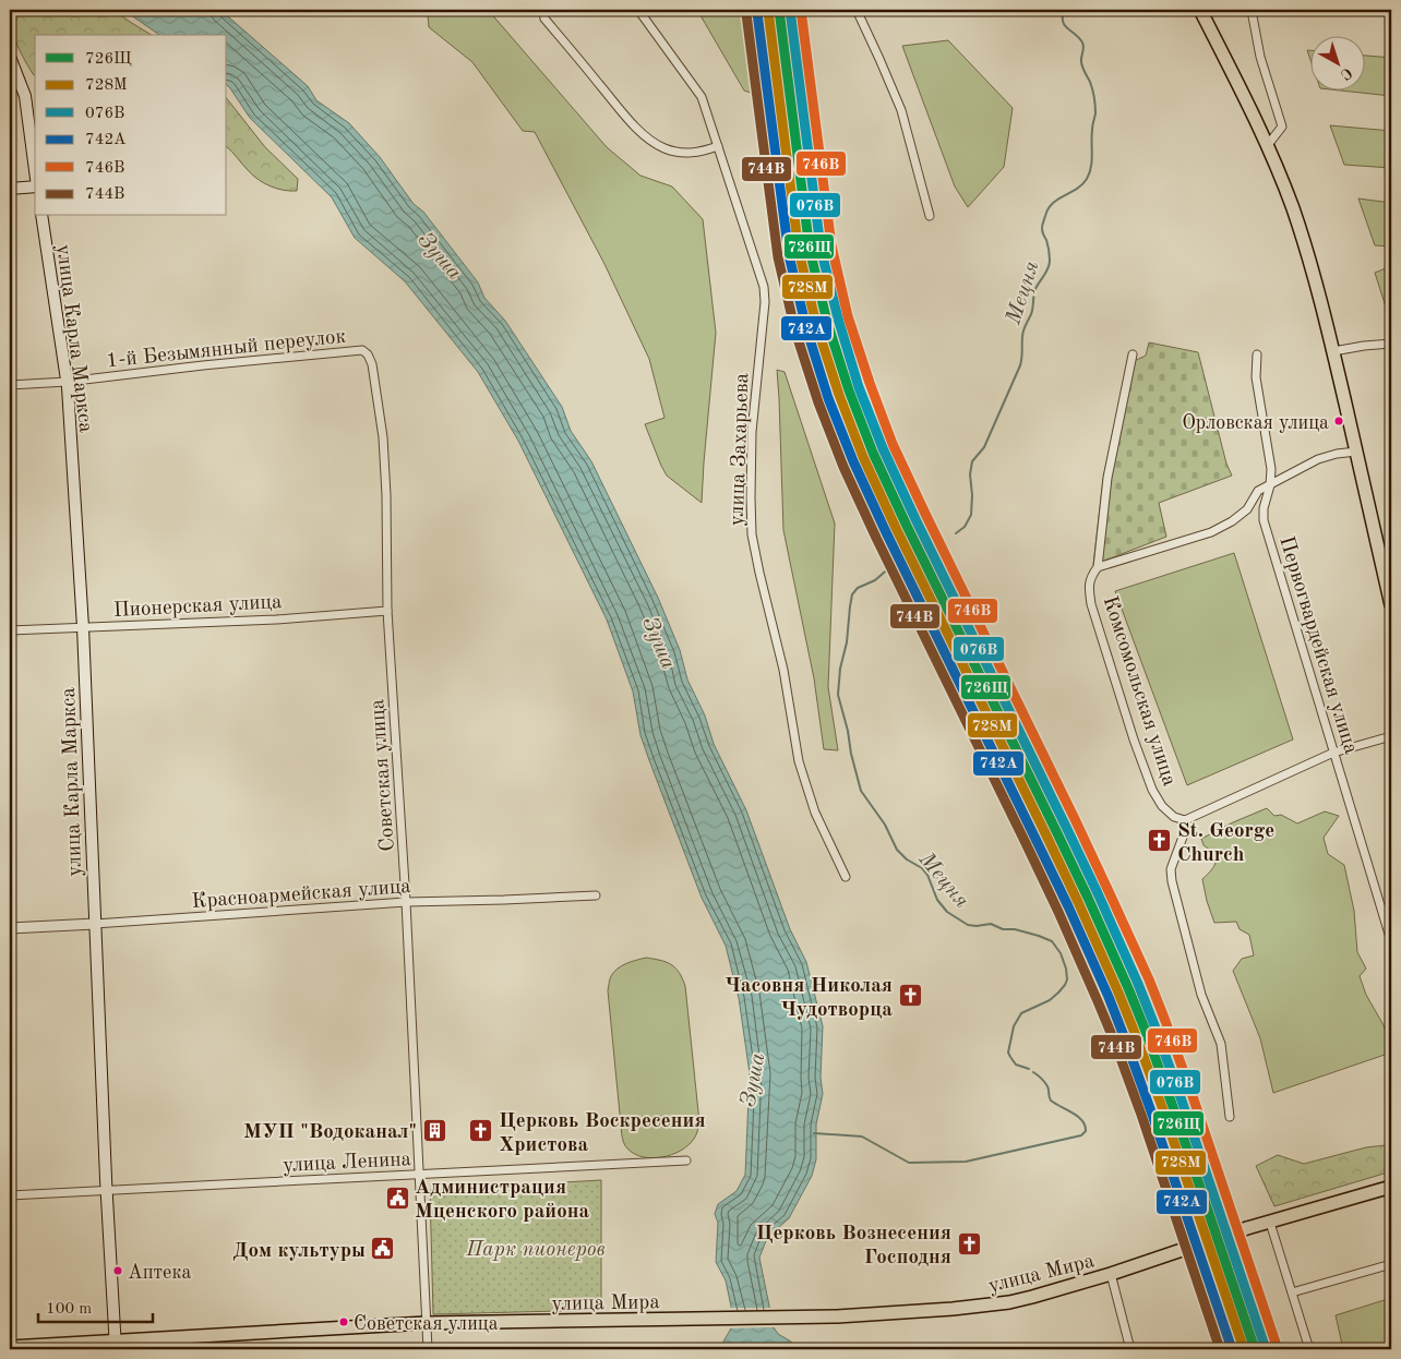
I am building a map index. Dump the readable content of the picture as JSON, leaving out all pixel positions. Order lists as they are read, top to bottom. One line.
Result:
{"streets":{"main road":["улица Карла Маркса","улица Мира"],"street":["1-й Безымянный переулок","улица Захарьева","Пионерская улица","Первогвардейская улица","Комсомольская улица","Советская улица","Красноармейская улица","улица Ленина"]},"crossings":[["улица Карла Маркса","1-й Безымянный переулок"],["улица Карла Маркса","Пионерская улица"],["улица Карла Маркса","Красноармейская улица"],["улица Карла Маркса","улица Ленина"],["улица Карла Маркса","улица Мира"],["1-й Безымянный переулок","Советская улица"],["Пионерская улица","Советская улица"],["Советская улица","Красноармейская улица"],["Советская улица","улица Ленина"],["Советская улица","улица Мира"]],"water":["Зуша","Мецня"],"parks":["Парк пионеров"],"places":{"other":["Орловская улица","Аптека","Советская улица"],"church":["St. George Church","Часовня Николая Чудотворца","Церковь Воскресения Христова","Церковь Вознесения Господня"],"building":["МУП \"Водоканал\""],"public building":["Администрация Мценского района","Дом культуры"]},"lines":["transit line 726Щ","transit line 076В","transit line 746В","transit line 728М","transit line 742А","transit line 744В"],"legend":["726Щ","728М","076В","742А","746В","744В"],"scale_bar":"100 m","north":"bottom right"}
